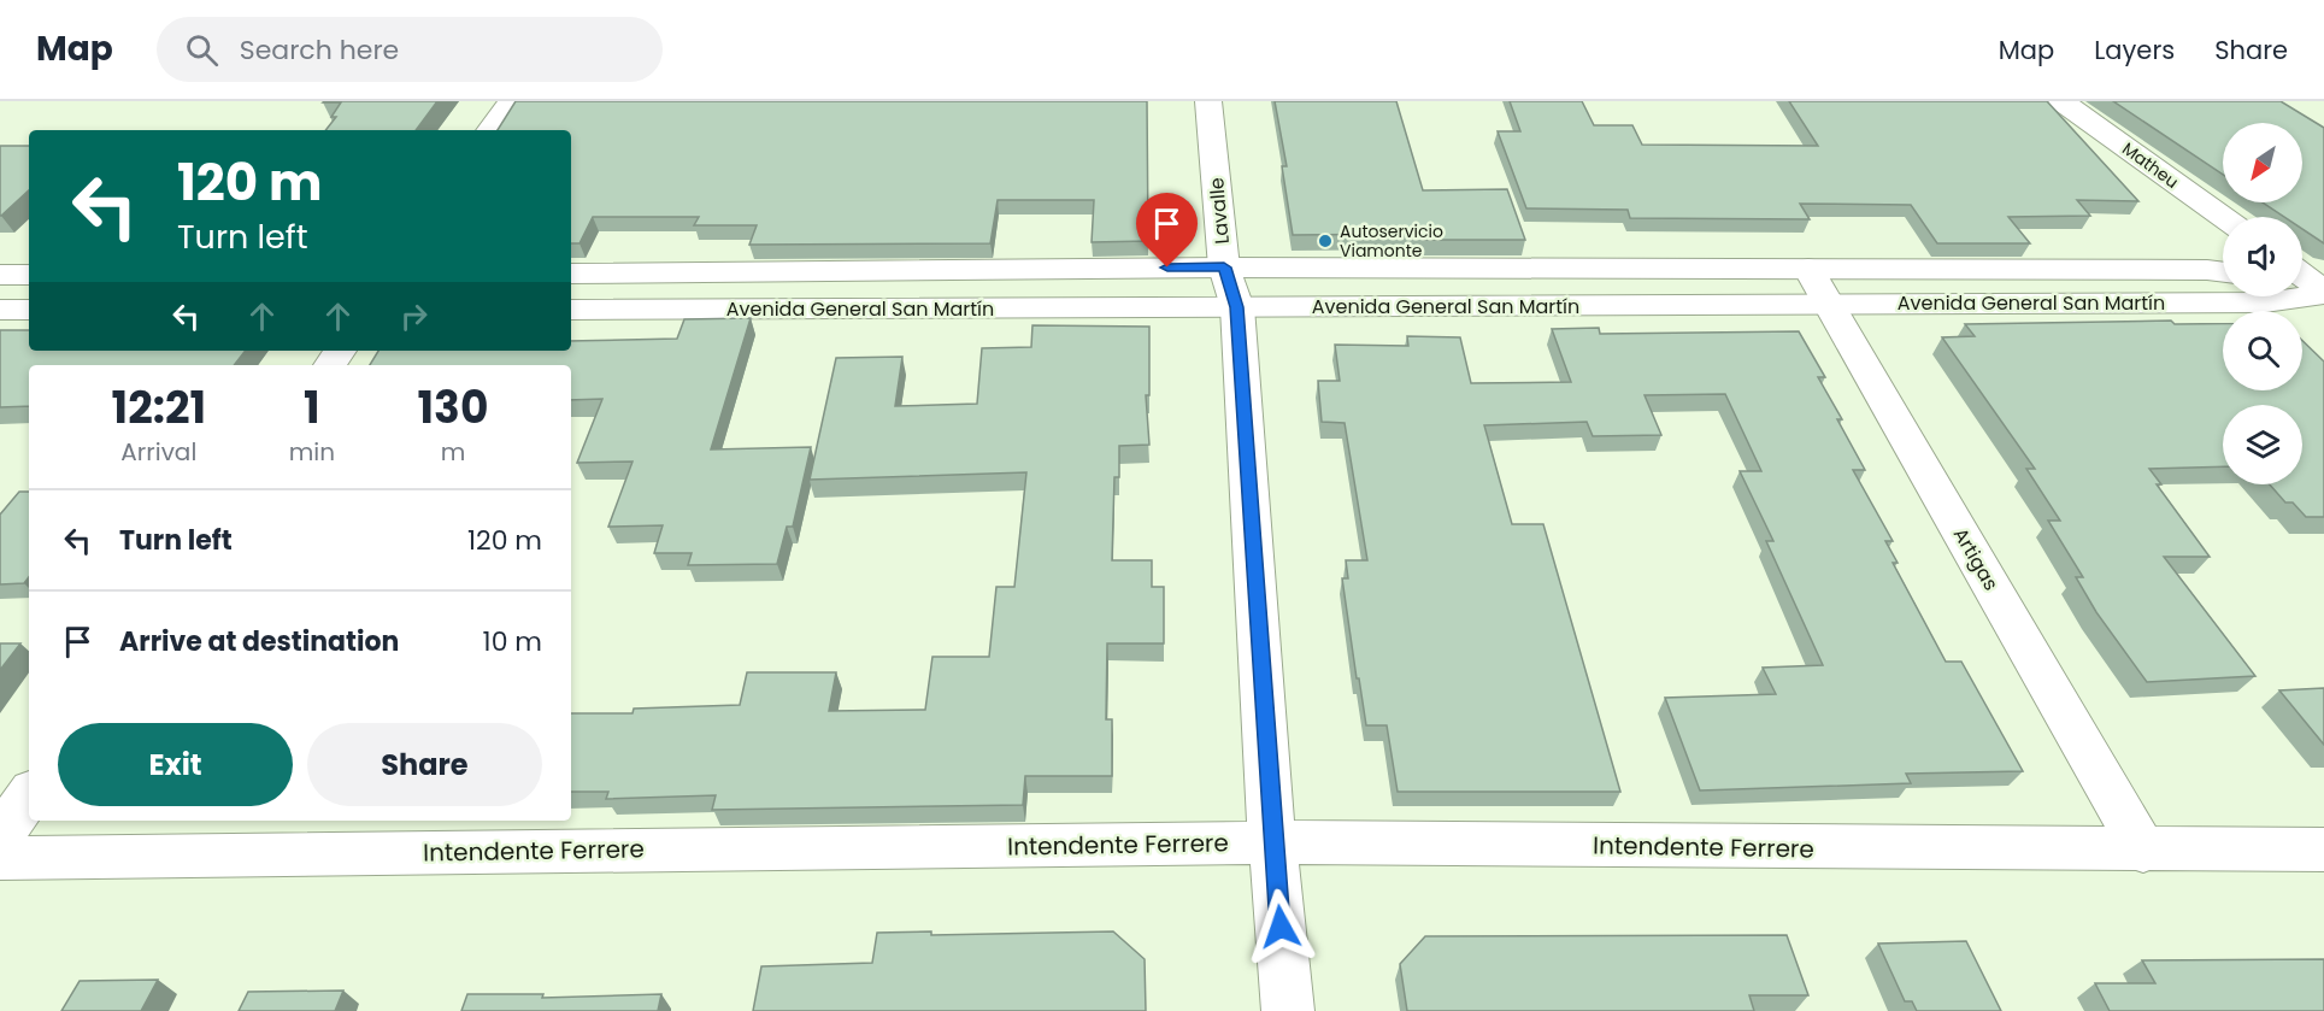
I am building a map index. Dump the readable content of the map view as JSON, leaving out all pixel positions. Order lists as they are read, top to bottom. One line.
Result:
{"streets":{"street":["Matheu","Lavalle","Avenida General San Martín","Artigas","Intendente Ferrere"]},"crossings":[["Lavalle","Avenida General San Martín"],["Lavalle","Intendente Ferrere"],["Avenida General San Martín","Artigas"],["Artigas","Intendente Ferrere"]],"places":["Autoservicio Viamonte"],"north":"bottom left","page":{"header":"Map","search":"Search here","nav":["Map","Layers","Share"],"turn":["120 m","Turn left"],"eta":["12:21","Arrival","1","min","130","m"],"list":[{"name":"Turn left","value":"120 m"},{"name":"Arrive at destination","value":"10 m"}],"buttons":["Exit","Share"]}}
